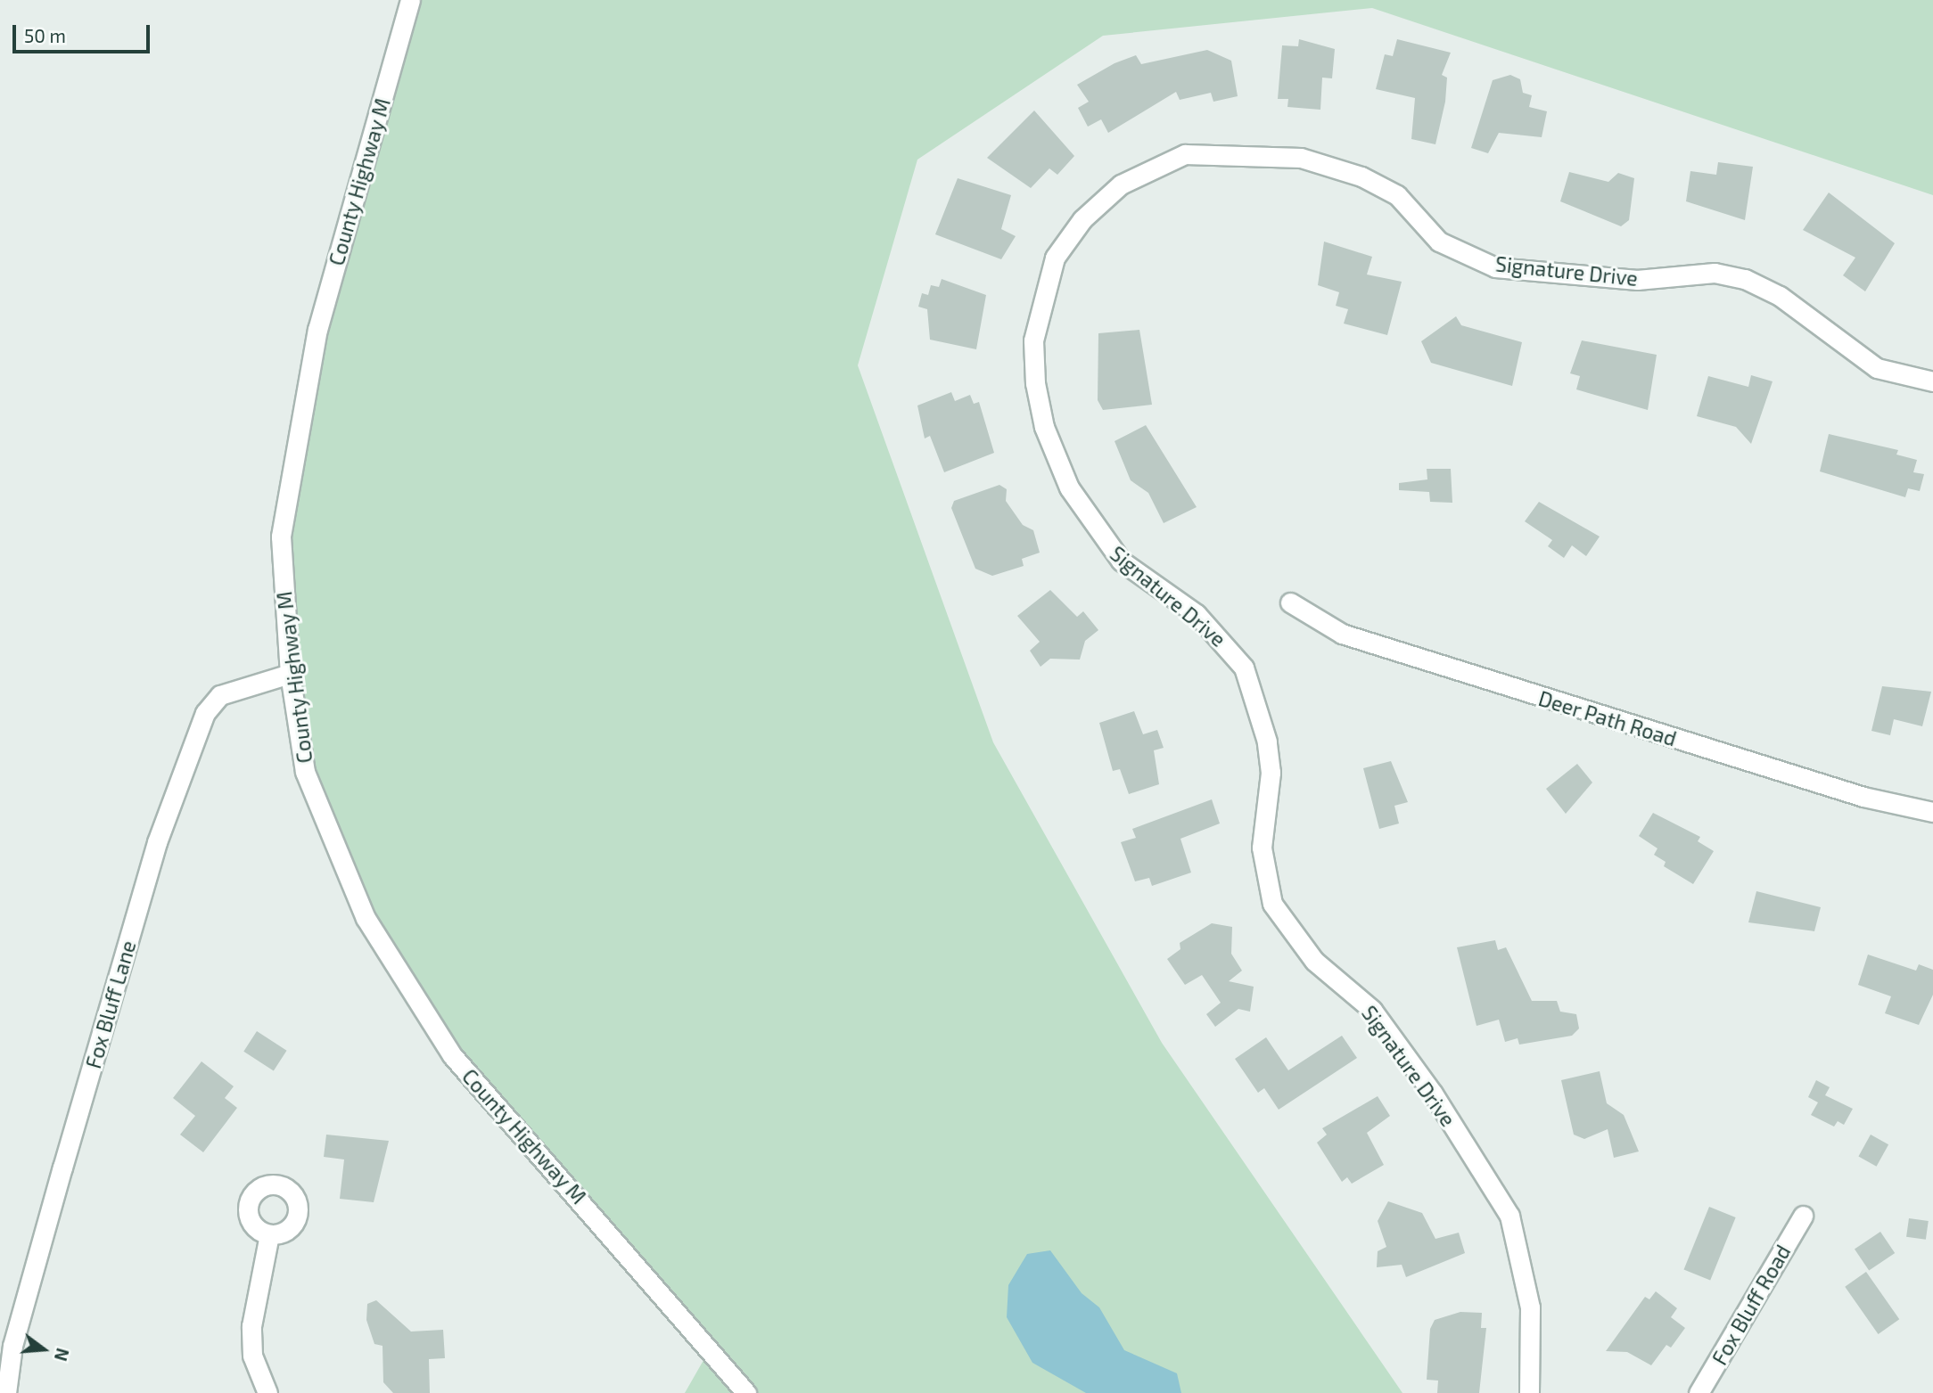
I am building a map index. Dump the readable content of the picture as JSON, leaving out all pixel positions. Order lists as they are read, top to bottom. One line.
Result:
{"streets":{"street":["County Highway M","Signature Drive","Deer Path Road","Fox Bluff Lane","Fox Bluff Road"]},"crossings":[["County Highway M","Fox Bluff Lane"]],"scale_bar":"50 m","north":"right"}
